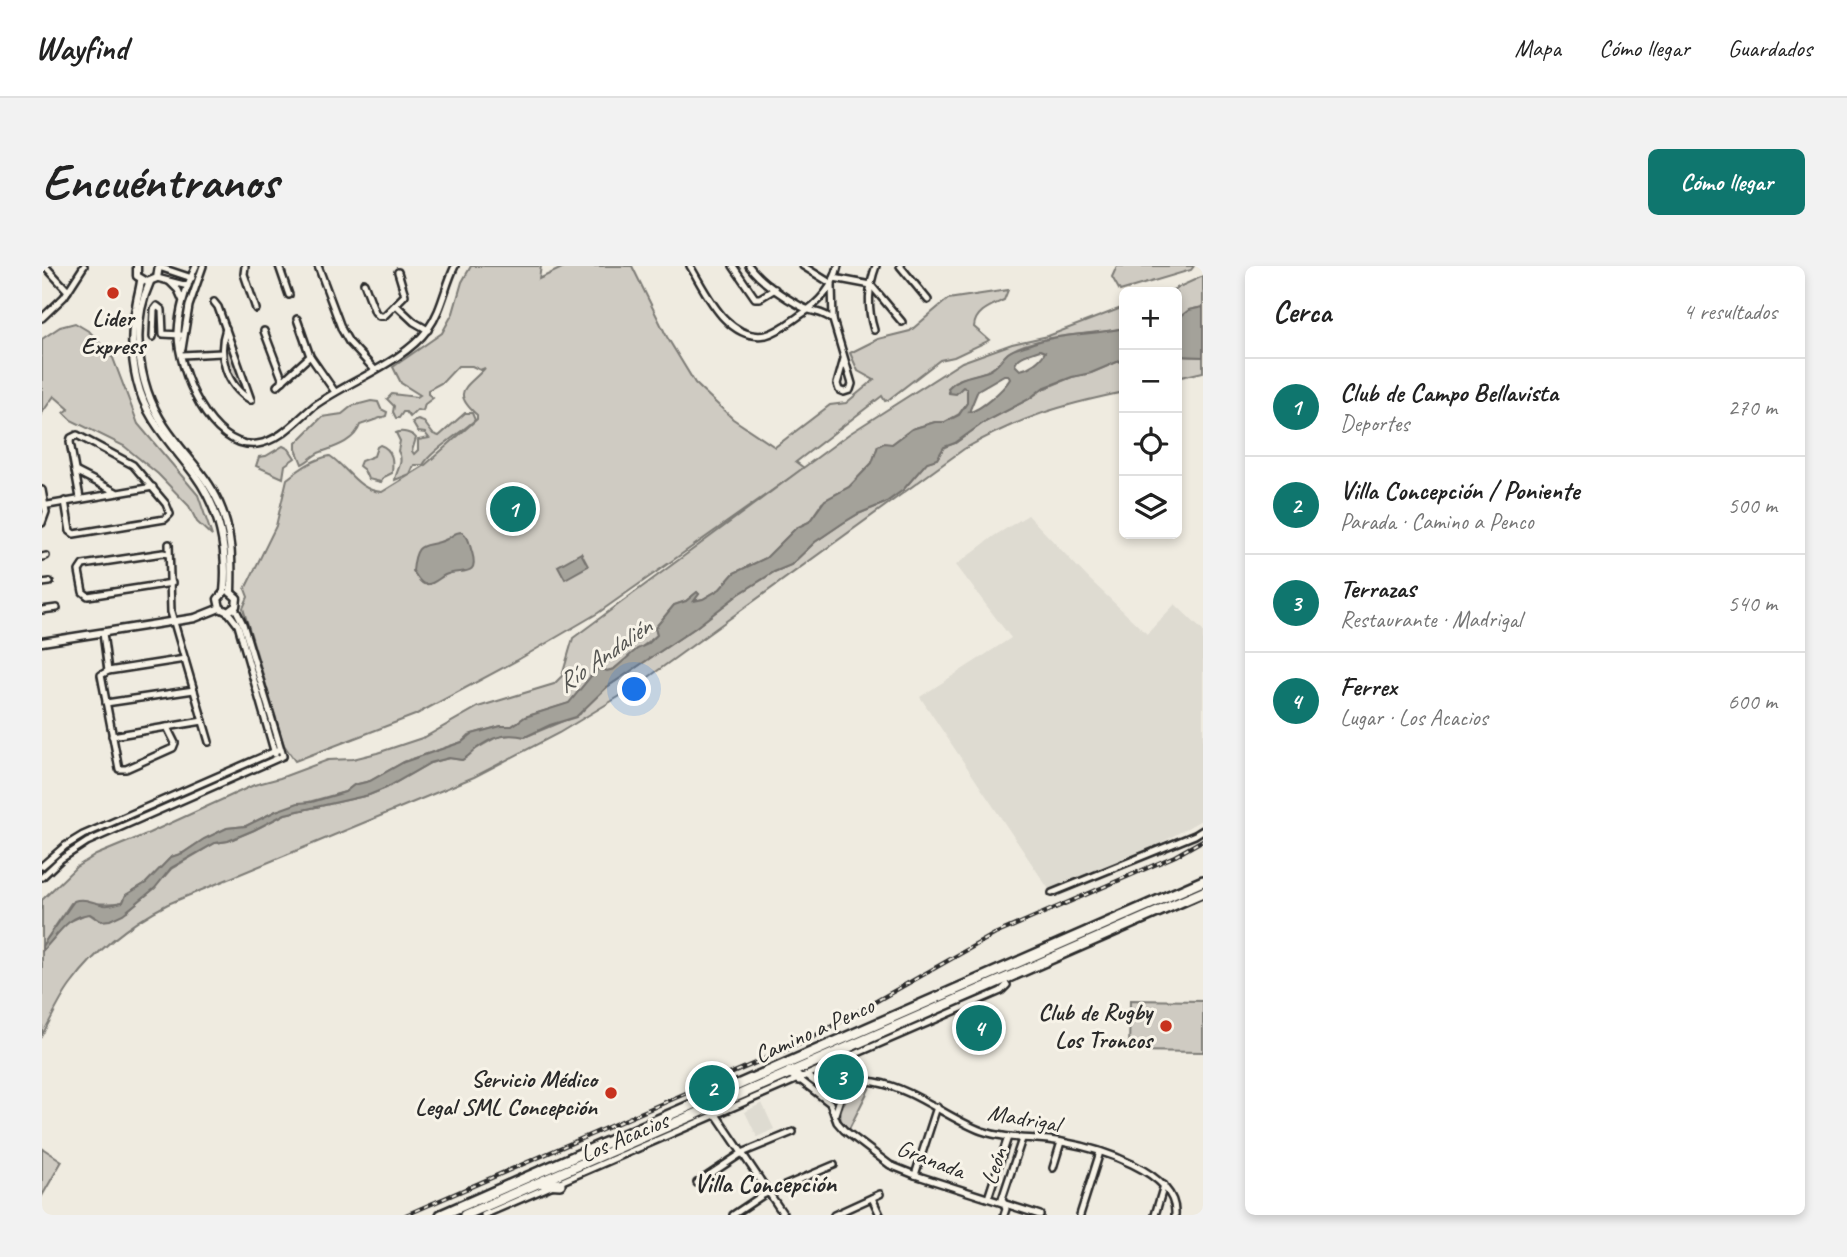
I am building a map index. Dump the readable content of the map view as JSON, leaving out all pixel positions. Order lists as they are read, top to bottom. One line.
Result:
{"streets":{"highway":["Camino a Penco"],"street":["Madrigal","Los Acacios","Granada","León"]},"crossings":[["Camino a Penco","Los Acacios"],["Madrigal","Los Acacios"],["Madrigal","Granada"],["Madrigal","León"],["Los Acacios","Granada"],["Granada","León"]],"districts":["Villa Concepción"],"water":["Río Andalién"],"places":["Lider Express","Club de Rugby Los Troncos","Servicio Médico Legal SML Concepción"],"page":{"header":"Wayfind","nav":["Mapa","Cómo llegar","Guardados"],"buttons":"Cómo llegar","title":"Encuéntranos","heading":["Cerca","4 resultados"],"map_buttons":["+","−"],"list":[{"mark":"1","name":"Club de Campo Bellavista","note":"Deportes","value":"270 m"},{"mark":"2","name":"Villa Concepción / Poniente","note":"Parada · Camino a Penco","value":"500 m"},{"mark":"3","name":"Terrazas","note":"Restaurante · Madrigal","value":"540 m"},{"mark":"4","name":"Ferrex","note":"Lugar · Los Acacios","value":"600 m"}],"pins":["1","4","3","2"]}}
